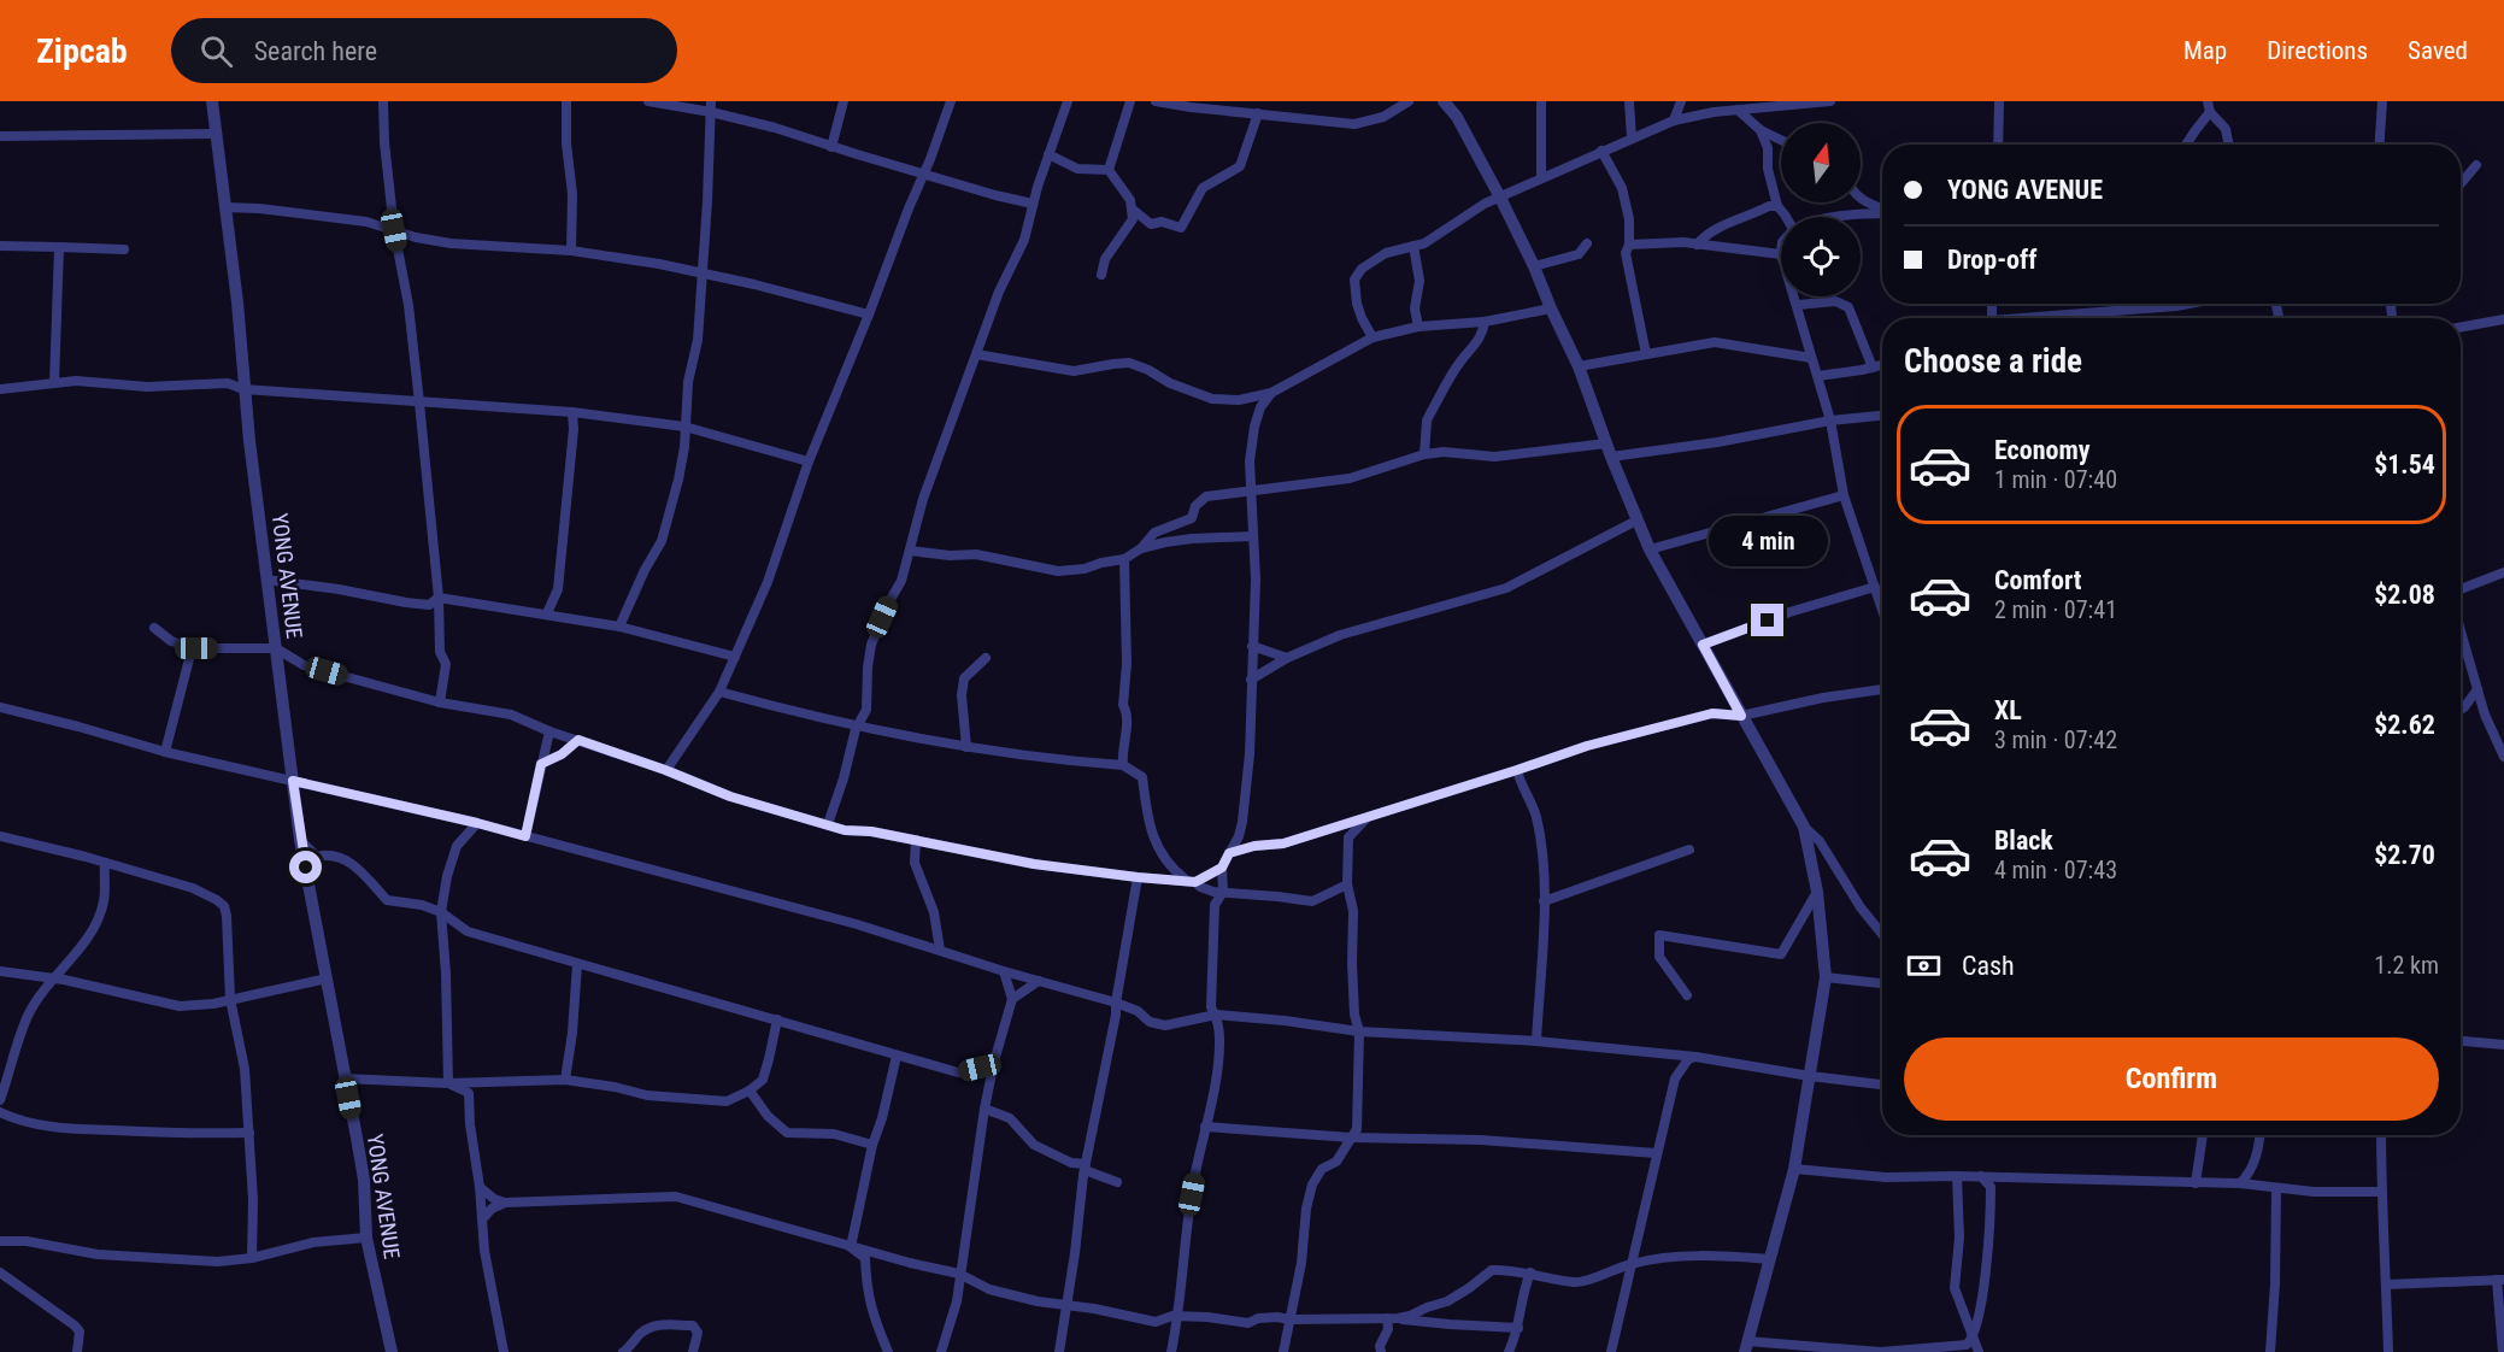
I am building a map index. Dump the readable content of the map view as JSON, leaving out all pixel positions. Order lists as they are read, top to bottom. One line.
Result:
{"streets":{"street":["YONG AVENUE"]},"north":"top","page":{"header":"Zipcab","search":"Search here","nav":["Map","Directions","Saved"],"banner":["YONG AVENUE","Drop-off"],"heading":"Choose a ride","list":[{"name":"Economy","note":"1 min · 07:40","value":"$1.54"},{"name":"Comfort","note":"2 min · 07:41","value":"$2.08"},{"name":"XL","note":"3 min · 07:42","value":"$2.62"},{"name":"Black","note":"4 min · 07:43","value":"$2.70"}],"bubble":"4 min","pay":["Cash","1.2 km"],"buttons":"Confirm"}}
